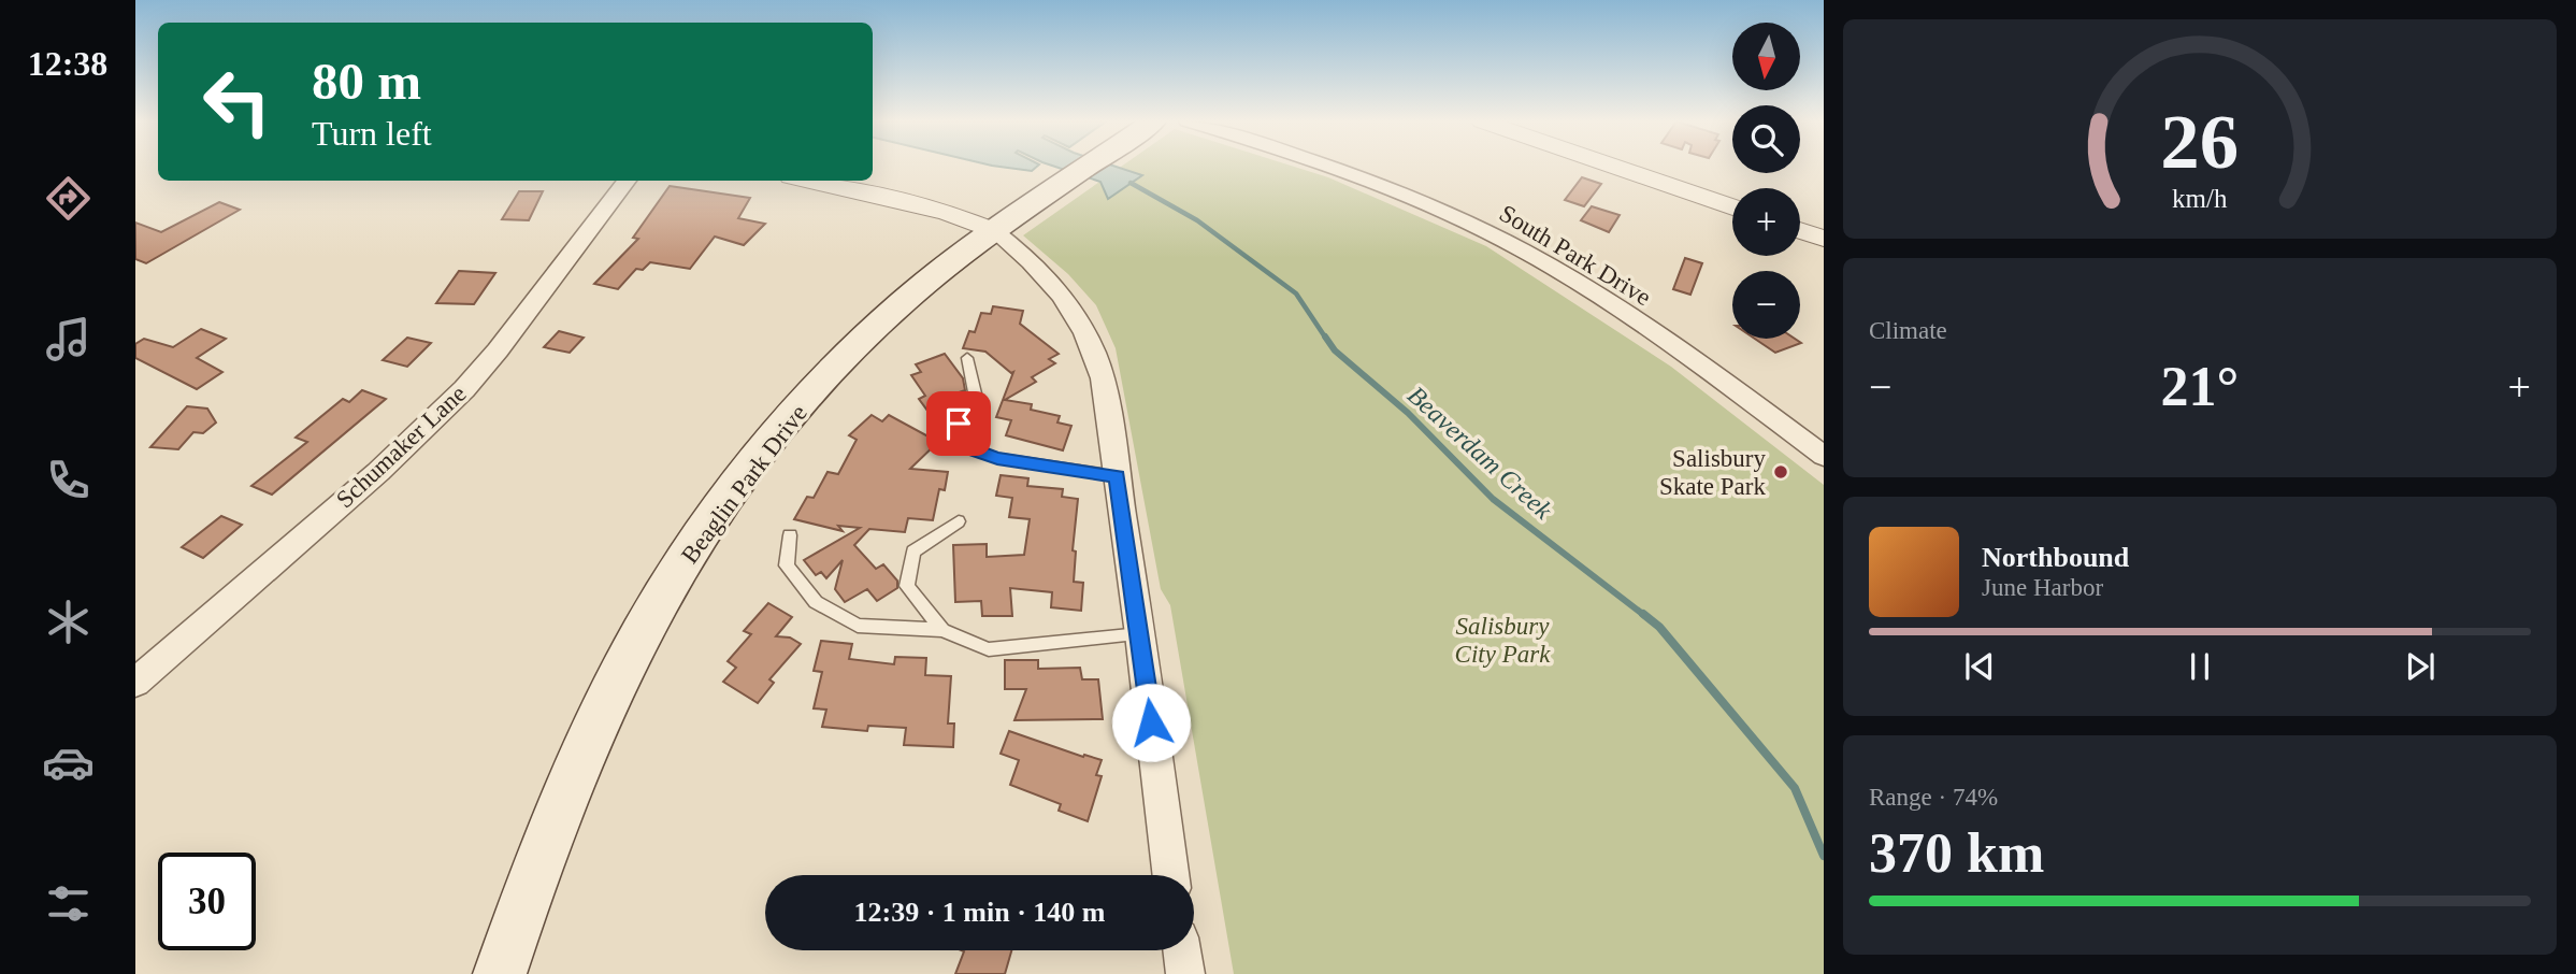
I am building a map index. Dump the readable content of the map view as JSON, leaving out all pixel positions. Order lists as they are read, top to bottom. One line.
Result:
{"streets":{"main road":["Beaglin Park Drive"],"street":["South Park Drive","Schumaker Lane"]},"water":["Beaverdam Creek"],"parks":["Salisbury City Park"],"places":["Salisbury Skate Park"],"north":"bottom","page":{"tabs":"12:38","map_buttons":["+","−"],"turn":["80 m","Turn left"],"tile":["Climate",["Range · 74%","370 km"]],"heat":["−","21°","+"],"song":["Northbound","June Harbor"],"limit":"30","trip":"12:39 · 1 min · 140 m","gauge":["26","km/h"]}}
